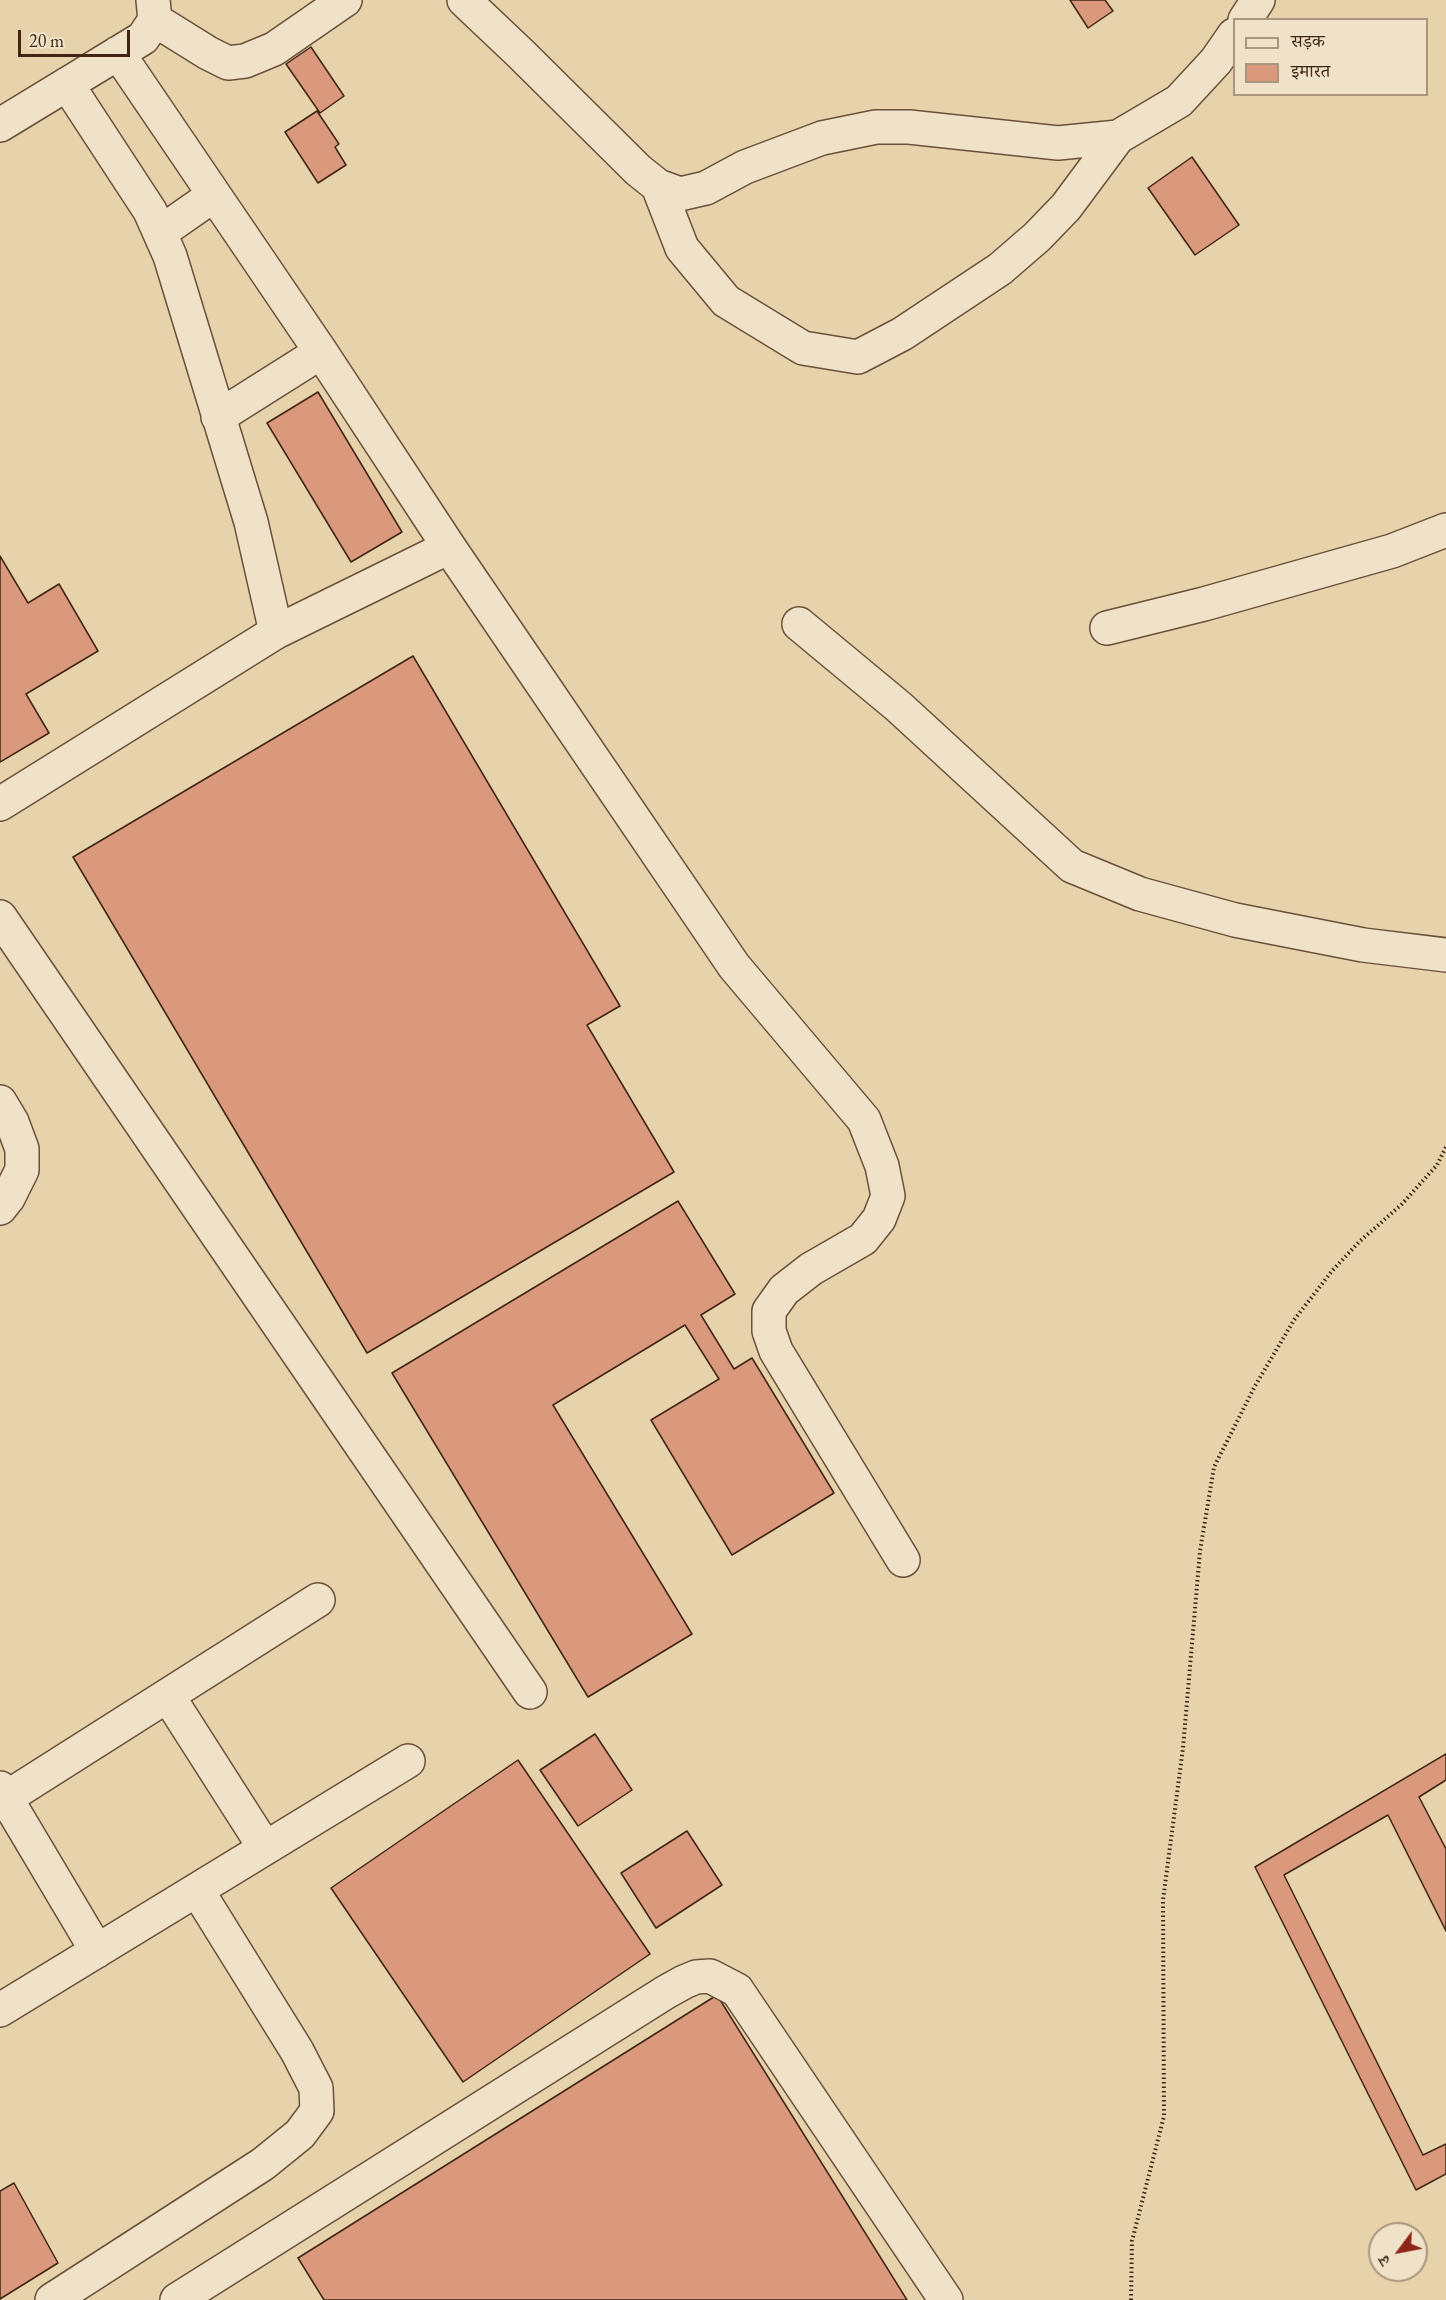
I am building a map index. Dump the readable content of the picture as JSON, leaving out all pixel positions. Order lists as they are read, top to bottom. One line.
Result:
{"legend":["सड़क","इमारत"],"scale_bar":"20 m","north":"bottom left"}
